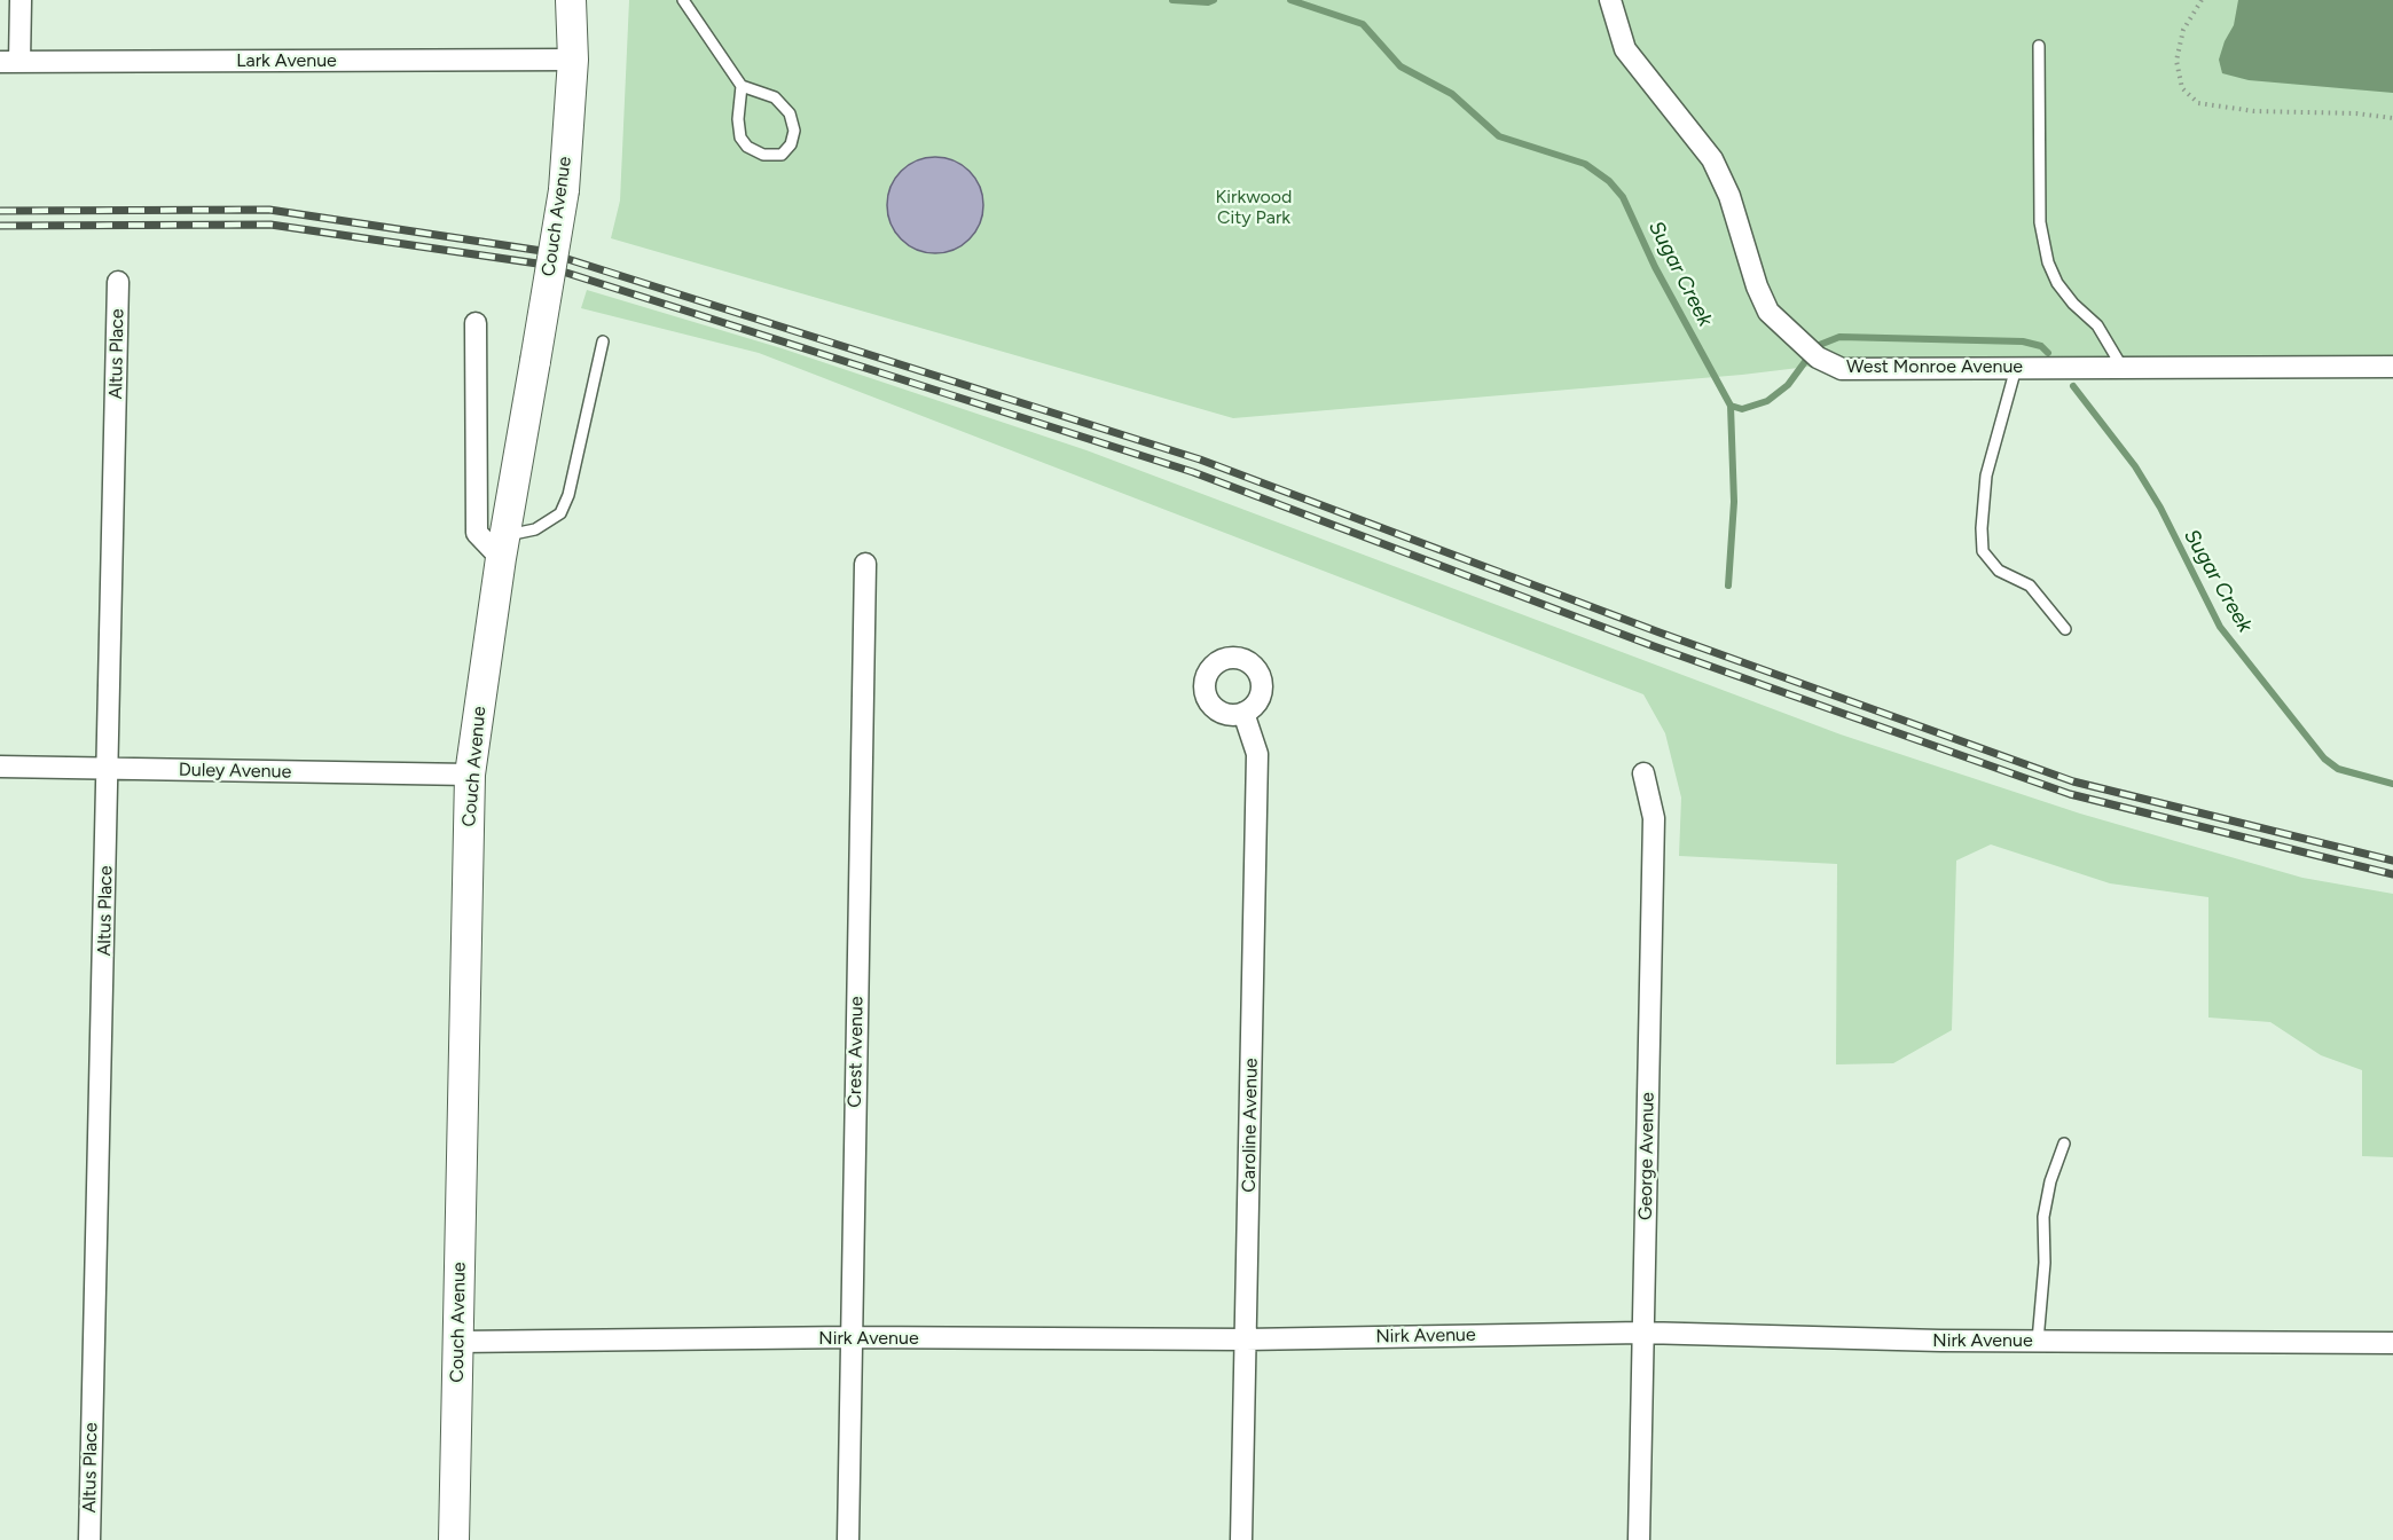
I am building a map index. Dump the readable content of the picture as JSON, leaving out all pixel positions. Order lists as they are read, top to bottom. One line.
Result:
{"streets":{"street":["Lark Avenue","Couch Avenue","Altus Place","West Monroe Avenue","Duley Avenue","Crest Avenue","Caroline Avenue","George Avenue","Nirk Avenue"]},"crossings":[["Lark Avenue","Couch Avenue"],["Couch Avenue","Duley Avenue"],["Couch Avenue","Nirk Avenue"],["Altus Place","Duley Avenue"],["Crest Avenue","Nirk Avenue"],["Caroline Avenue","Nirk Avenue"],["George Avenue","Nirk Avenue"]],"water":["Sugar Creek"],"parks":["Kirkwood City Park"]}
